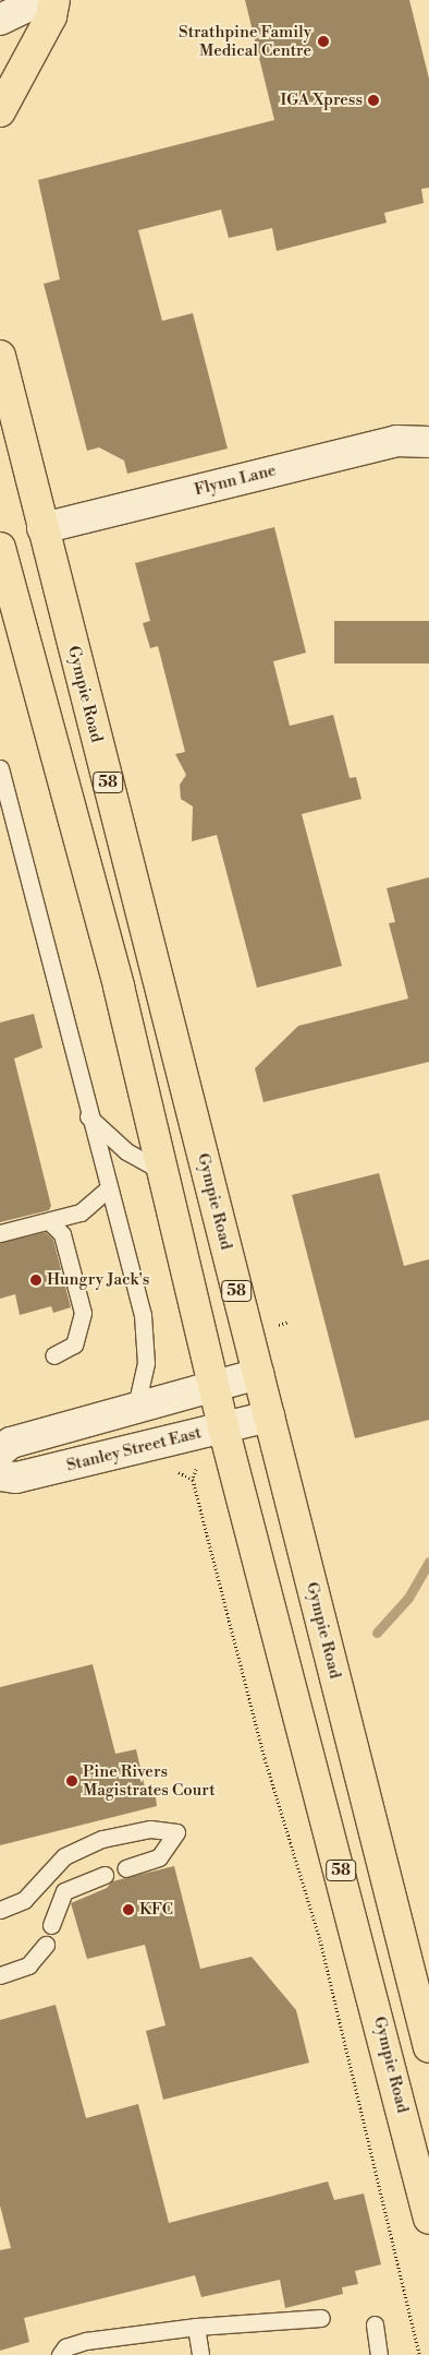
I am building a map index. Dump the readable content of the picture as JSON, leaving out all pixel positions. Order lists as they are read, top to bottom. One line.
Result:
{"streets":{"highway":["Gympie Road","58"],"street":["Flynn Lane","Stanley Street East"]},"crossings":[["Flynn Lane","Gympie Road"],["Gympie Road","Stanley Street East"]],"places":["Strathpine Family Medical Centre","IGA Xpress","Hungry Jack's","Pine Rivers Magistrates Court","KFC"]}
